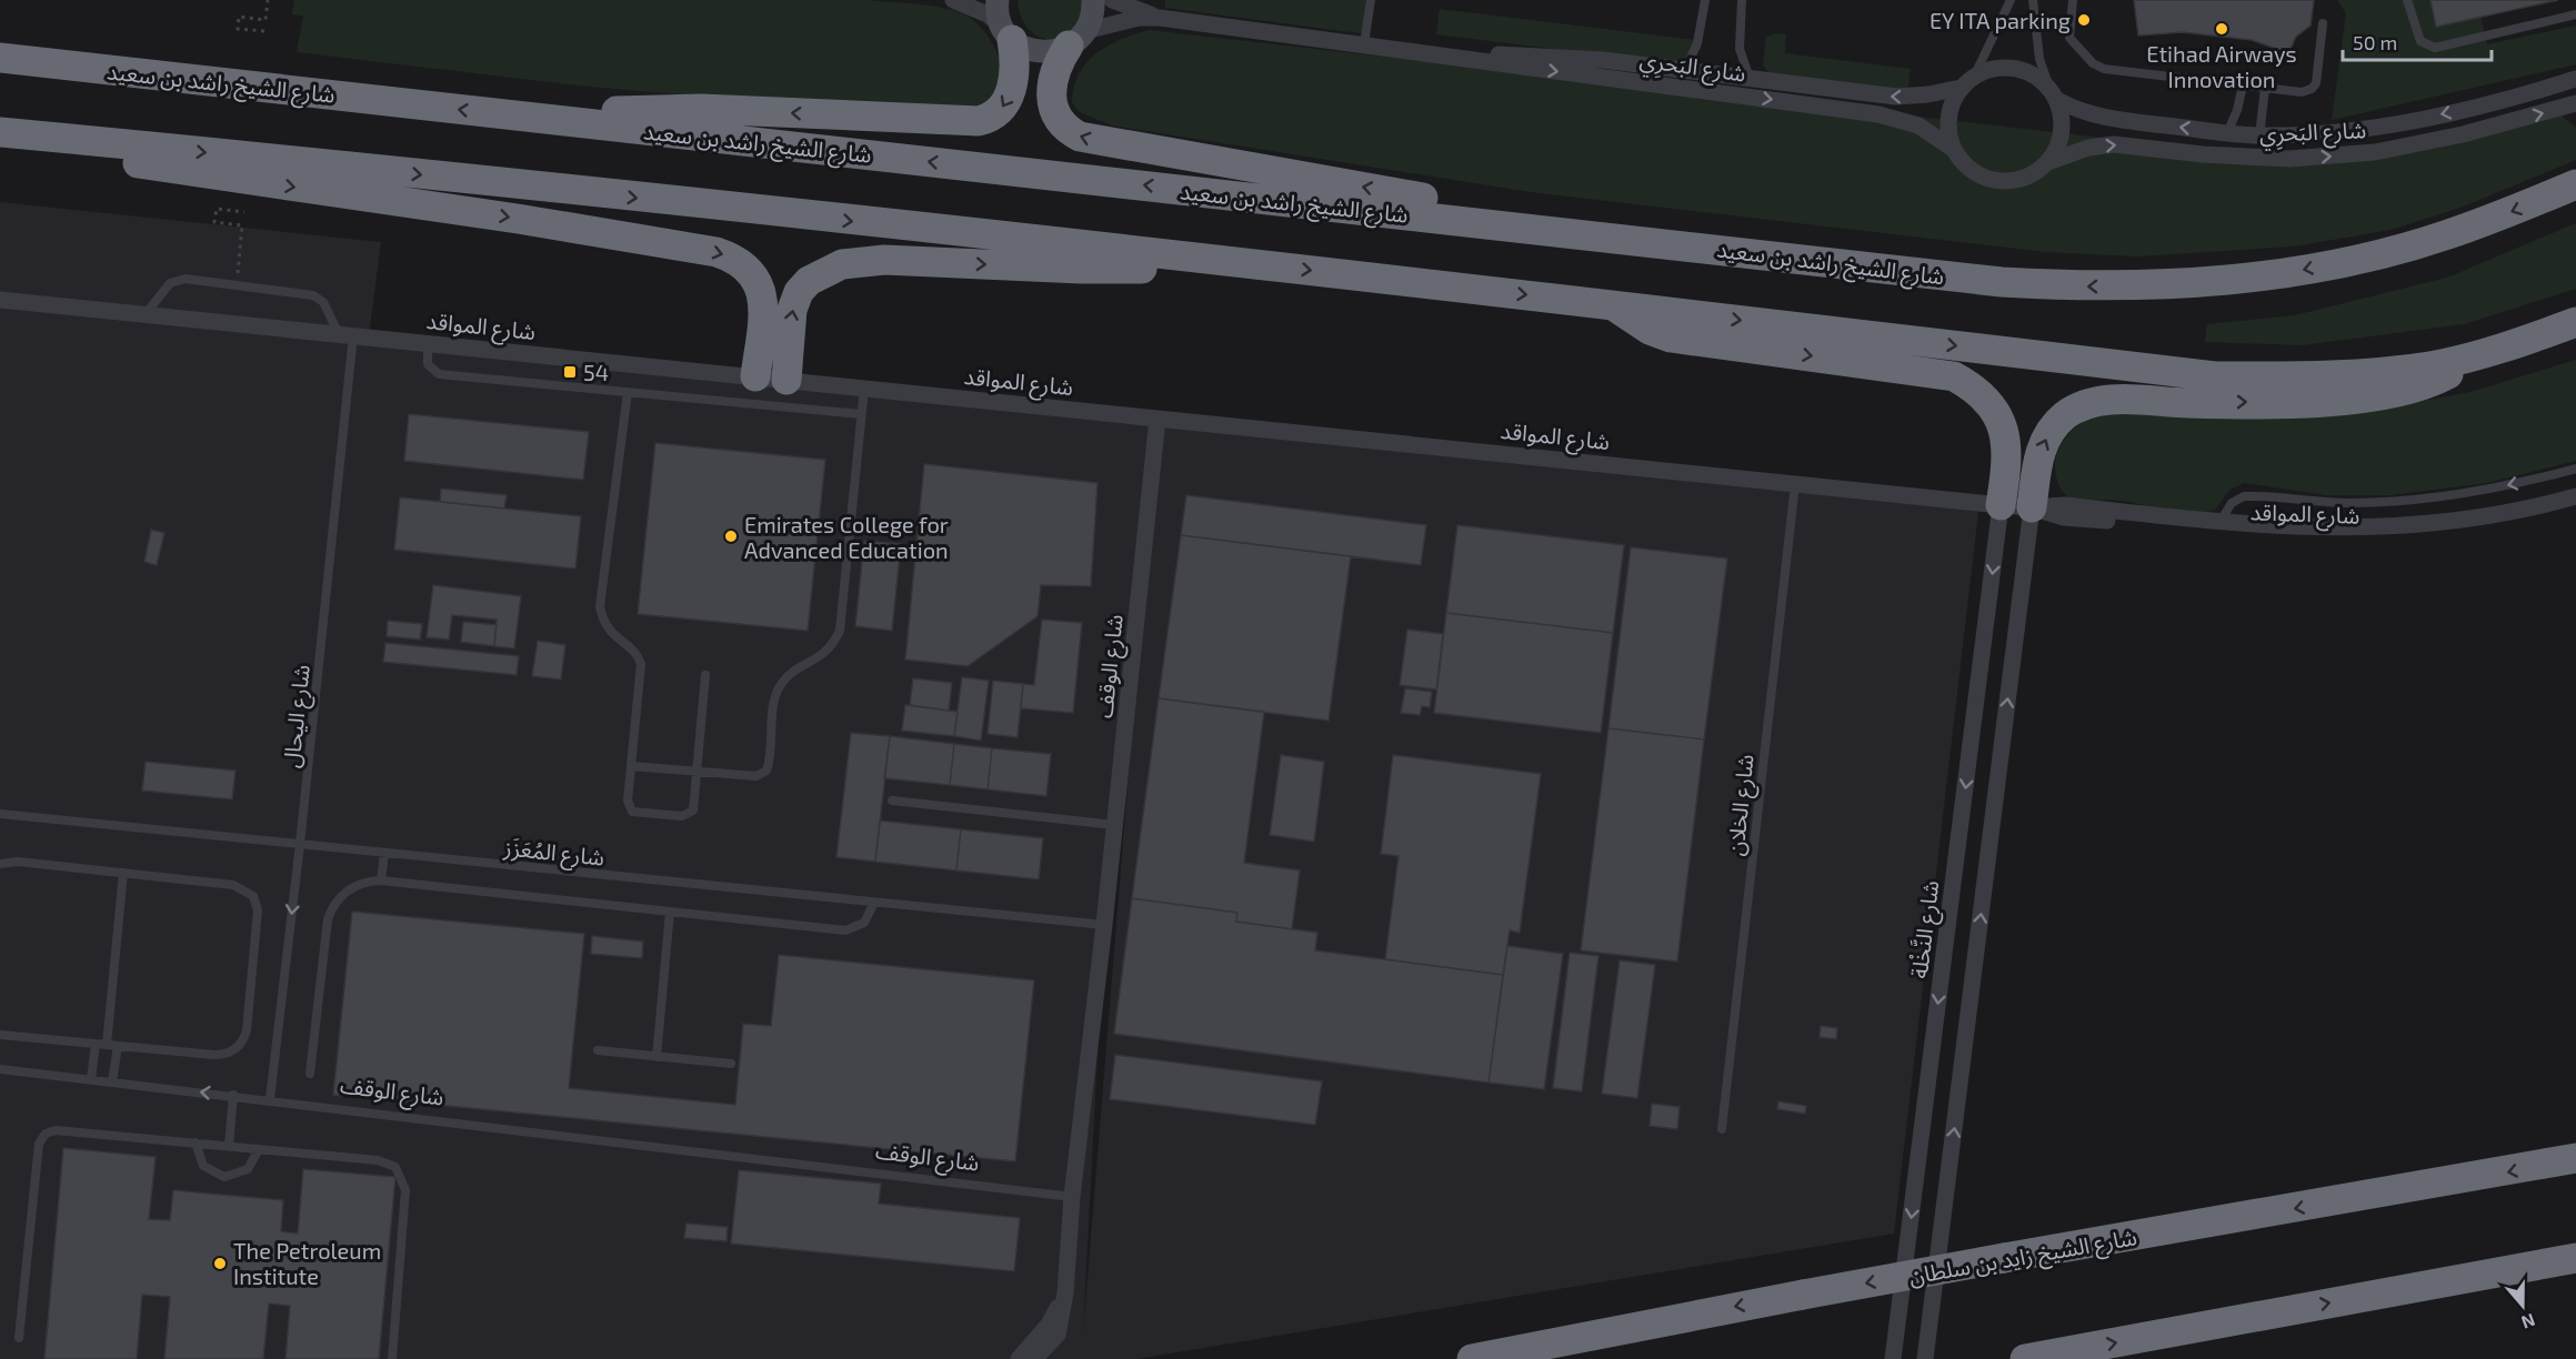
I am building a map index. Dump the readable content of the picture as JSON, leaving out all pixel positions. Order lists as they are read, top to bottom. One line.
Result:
{"streets":{"highway":["شارع الشيخ راشد بن سعيد","شارع الشيخ زايد بن سلطان"],"street":["شارع البَحرِي","شارع المواقد","شارع الوقف","شارع النَّخْلة"],"lane":["شارع اليحال","شارع الخلان","شارع المُعَزَز"]},"crossings":[["شارع المواقد","شارع الوقف"],["شارع المواقد","شارع اليحال"],["شارع المواقد","شارع الخلان"],["شارع المواقد","شارع النَّخْلة"],["شارع الوقف","شارع اليحال"],["شارع الوقف","شارع المُعَزَز"],["شارع اليحال","شارع المُعَزَز"]],"places":{"other":["EY ITA parking","Etihad Airways Innovation","Emirates College for Advanced Education","The Petroleum Institute"],"transit":["54"]},"scale_bar":"50 m","north":"bottom"}
